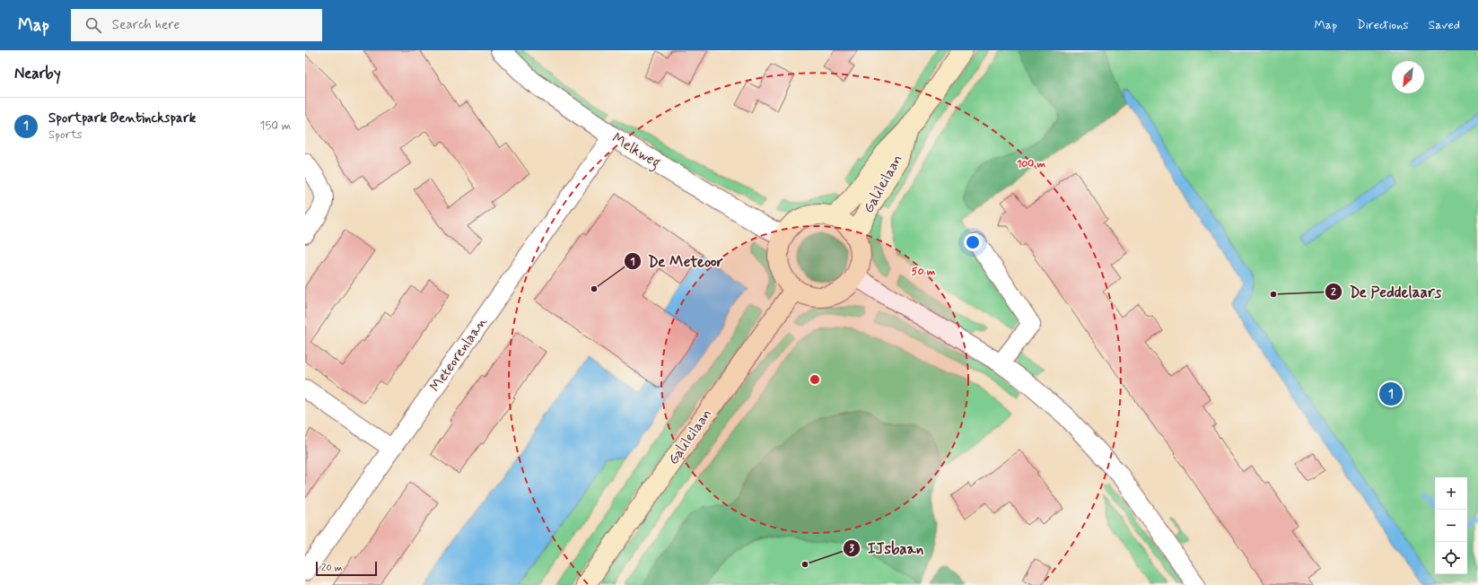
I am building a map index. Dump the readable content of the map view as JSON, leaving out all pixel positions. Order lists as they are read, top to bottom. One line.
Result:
{"streets":{"main road":["Galileilaan"],"street":["Melkweg","Meteorenlaan"]},"crossings":[["Melkweg","Galileilaan"],["Melkweg","Meteorenlaan"]],"places":["De Meteoor","De Peddelaars","IJsbaan"],"scale_bar":"20 m","north":"bottom left","page":{"header":"Map","search":"Search here","nav":["Map","Directions","Saved"],"heading":"Nearby","list":[{"mark":"1","name":"Sportpark Bentinckspark","note":"Sports","value":"150 m"}],"pins":"1","map_buttons":["+","−"],"scale":"20 m"},"rings":["100 m","50 m"]}
